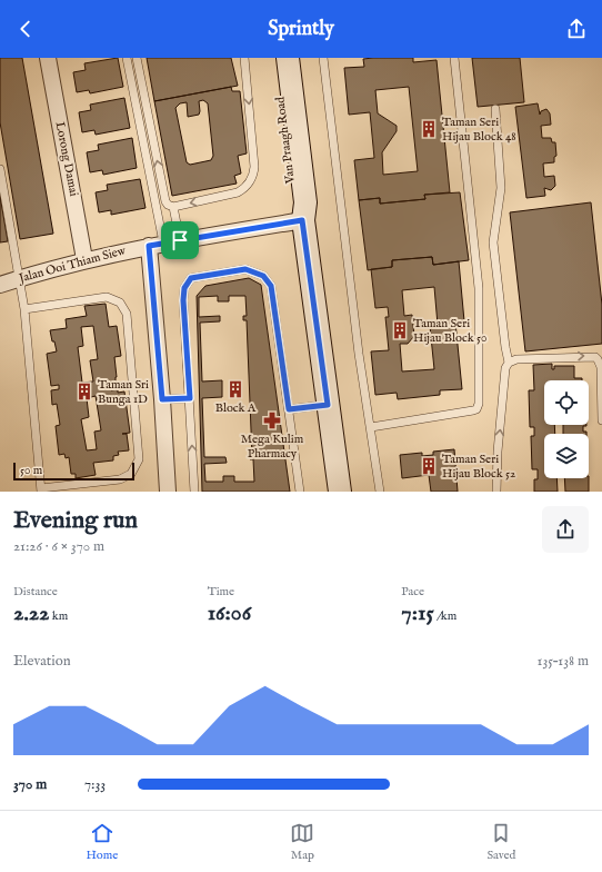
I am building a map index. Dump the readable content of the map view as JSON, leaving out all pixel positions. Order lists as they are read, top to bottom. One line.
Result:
{"streets":{"main road":["Van Praagh Road"],"street":["Lorong Damai","Jalan Ooi Thiam Siew"]},"crossings":[["Van Praagh Road","Jalan Ooi Thiam Siew"],["Lorong Damai","Jalan Ooi Thiam Siew"]],"places":{"building":["Taman Seri Hijau Block 48","Taman Seri Hijau Block 50","Block A","Taman Sri Bunga 1D","Taman Seri Hijau Block 52"],"pharmacy":["Mega Kulim Pharmacy"]},"scale_bar":"50 m","page":{"header":"Sprintly","scale":"50 m","heading":["Evening run","21:26 · 6 × 370 m"],"stats":[["Distance","2.22 km"],["Time","16:06"],["Pace","7:15 /km"]],"chart":["Elevation","135–138 m"],"list":[{"name":"370 m","note":"7:33"}],"tabs":["Home","Map","Saved"]}}
